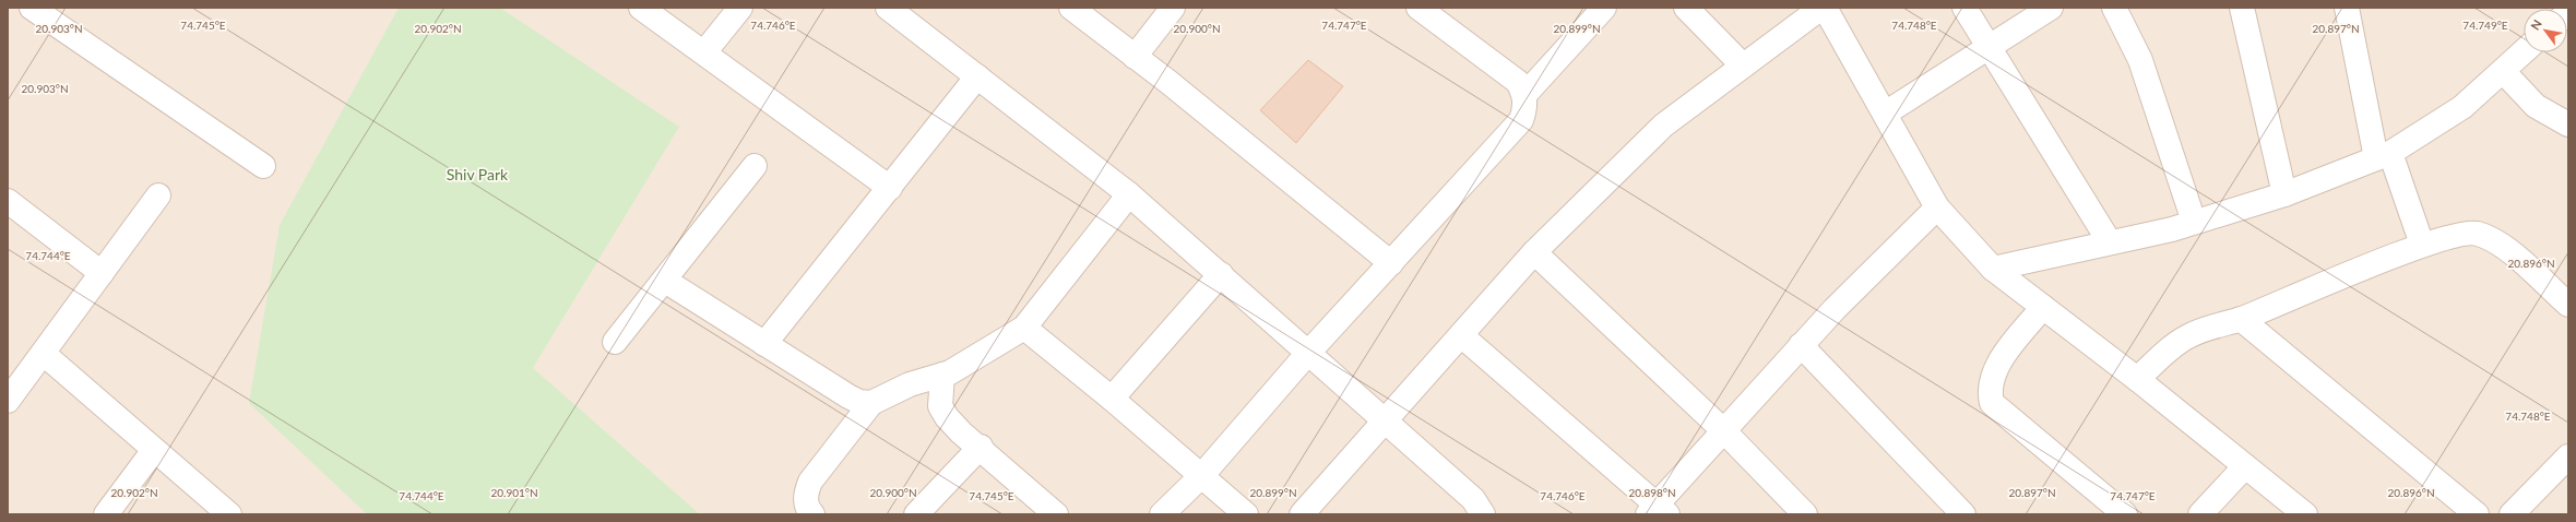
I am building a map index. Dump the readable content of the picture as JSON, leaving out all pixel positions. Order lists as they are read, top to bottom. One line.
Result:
{"parks":["Shiv Park"],"north":"top left","coordinates":["74.749°E","74.747°E","74.748°E","74.745°E","74.746°E","20.903°N","20.902°N","20.900°N","20.899°N","20.897°N","74.744°E","20.896°N","20.901°N","20.898°N"]}
